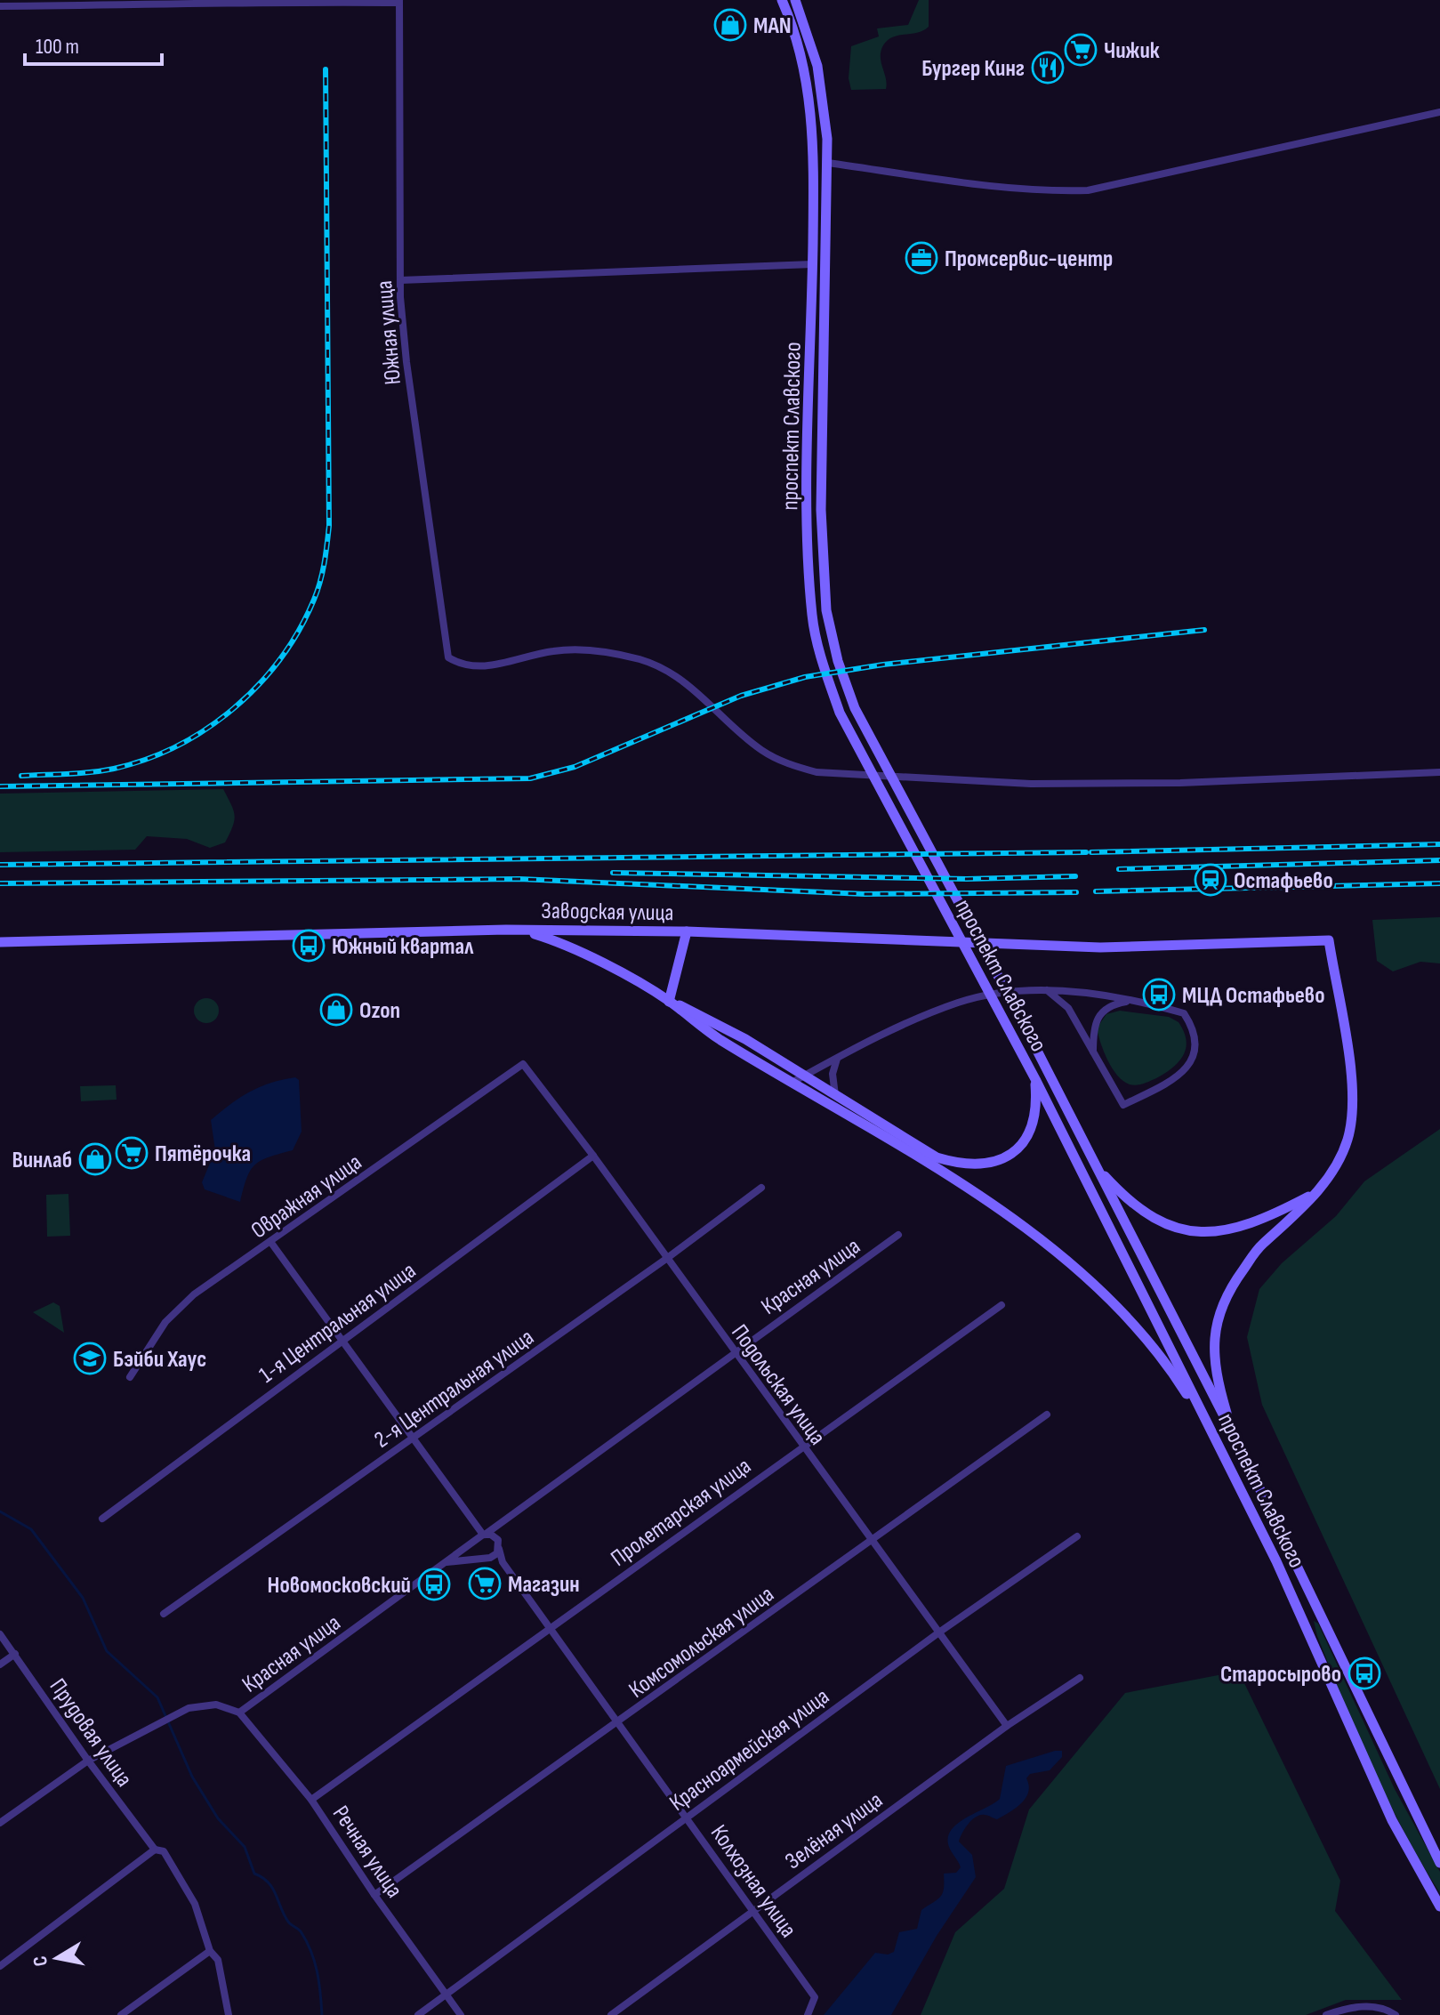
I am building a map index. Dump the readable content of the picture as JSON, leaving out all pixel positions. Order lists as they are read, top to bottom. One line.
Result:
{"streets":{"main road":["проспект Славского","Заводская улица"],"street":["Южная улица","Овражная улица","Красная улица","1-я Центральная улица","Подольская улица","2-я Центральная улица","Пролетарская улица","Комсомольская улица","Прудовая улица","Красноармейская улица","Зелёная улица","Речная улица","Колхозная улица"]},"crossings":[["Овражная улица","Подольская улица"],["Красная улица","Подольская улица"],["Красная улица","Прудовая улица"],["Красная улица","Речная улица"],["Красная улица","Колхозная улица"],["1-я Центральная улица","Подольская улица"],["Подольская улица","2-я Центральная улица"],["Подольская улица","Пролетарская улица"],["Подольская улица","Комсомольская улица"],["Подольская улица","Красноармейская улица"],["Подольская улица","Зелёная улица"],["Пролетарская улица","Речная улица"],["Пролетарская улица","Колхозная улица"],["Комсомольская улица","Речная улица"],["Комсомольская улица","Колхозная улица"],["Красноармейская улица","Речная улица"],["Красноармейская улица","Колхозная улица"],["Зелёная улица","Колхозная улица"]],"places":{"shop":["MAN","Ozon","Винлаб"],"supermarket":["Чижик","Пятёрочка","Магазин"],"restaurant":["Бургер Кинг"],"office":["Промсервис-центр"],"station":["Остафьево"],"bus stop":["Южный квартал","МЦД Остафьево","Новомосковский","Старосырово"],"school or university":["Бэйби Хаус"]},"scale_bar":"100 m","north":"left"}
